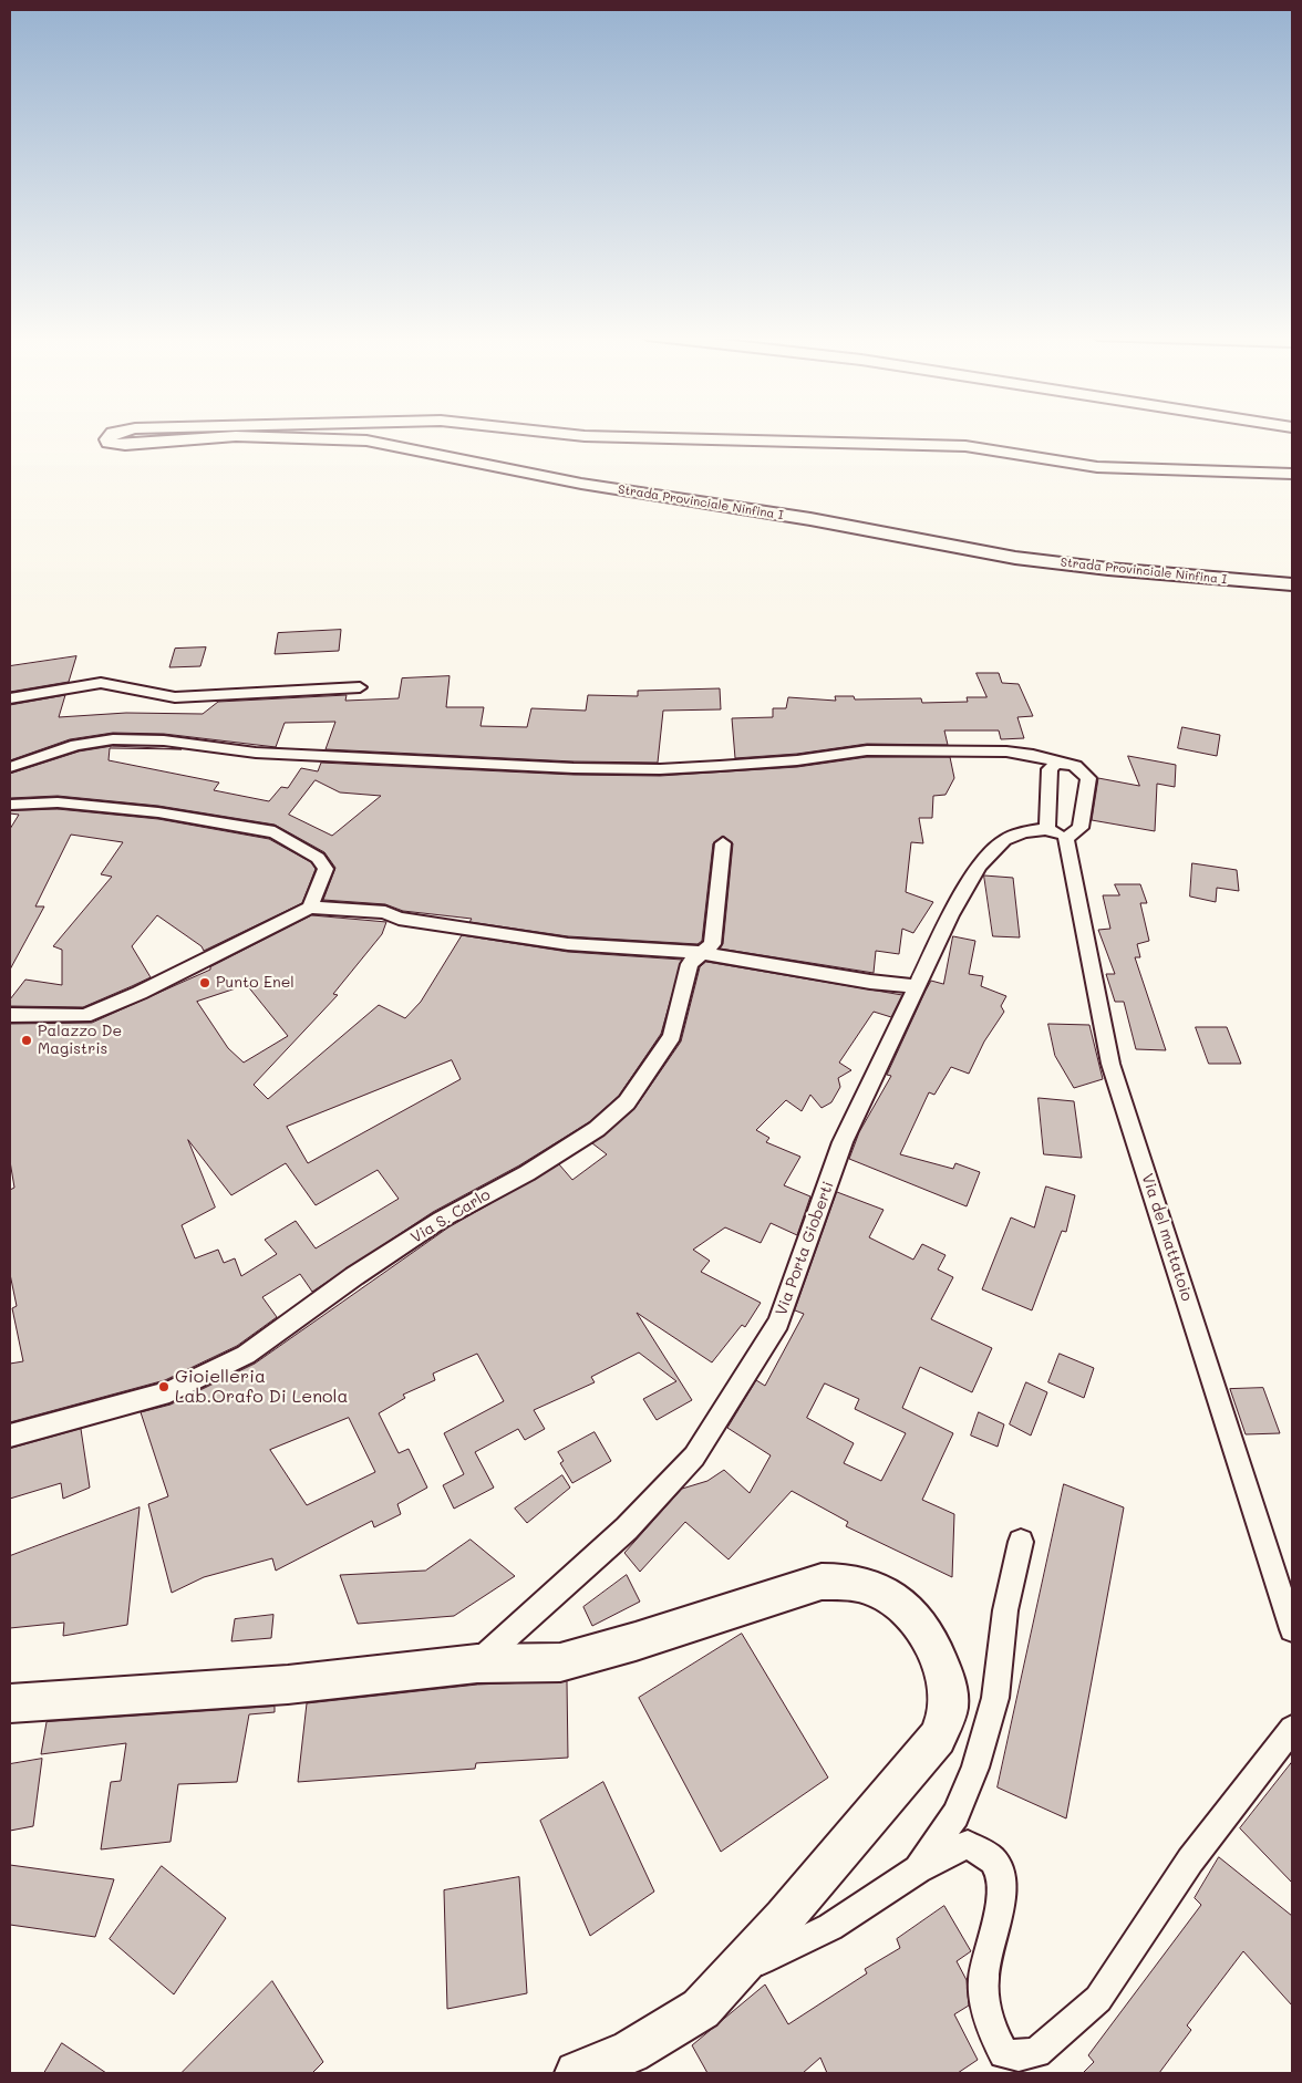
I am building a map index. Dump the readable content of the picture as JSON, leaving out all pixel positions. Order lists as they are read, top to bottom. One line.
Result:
{"streets":{"street":["Strada Provinciale Ninfina I","Via S. Carlo","Via del mattatoio","Via Porta Gioberti"]},"places":["Punto Enel","Palazzo De Magistris","Gioielleria Lab.Orafo Di Lenola"]}
